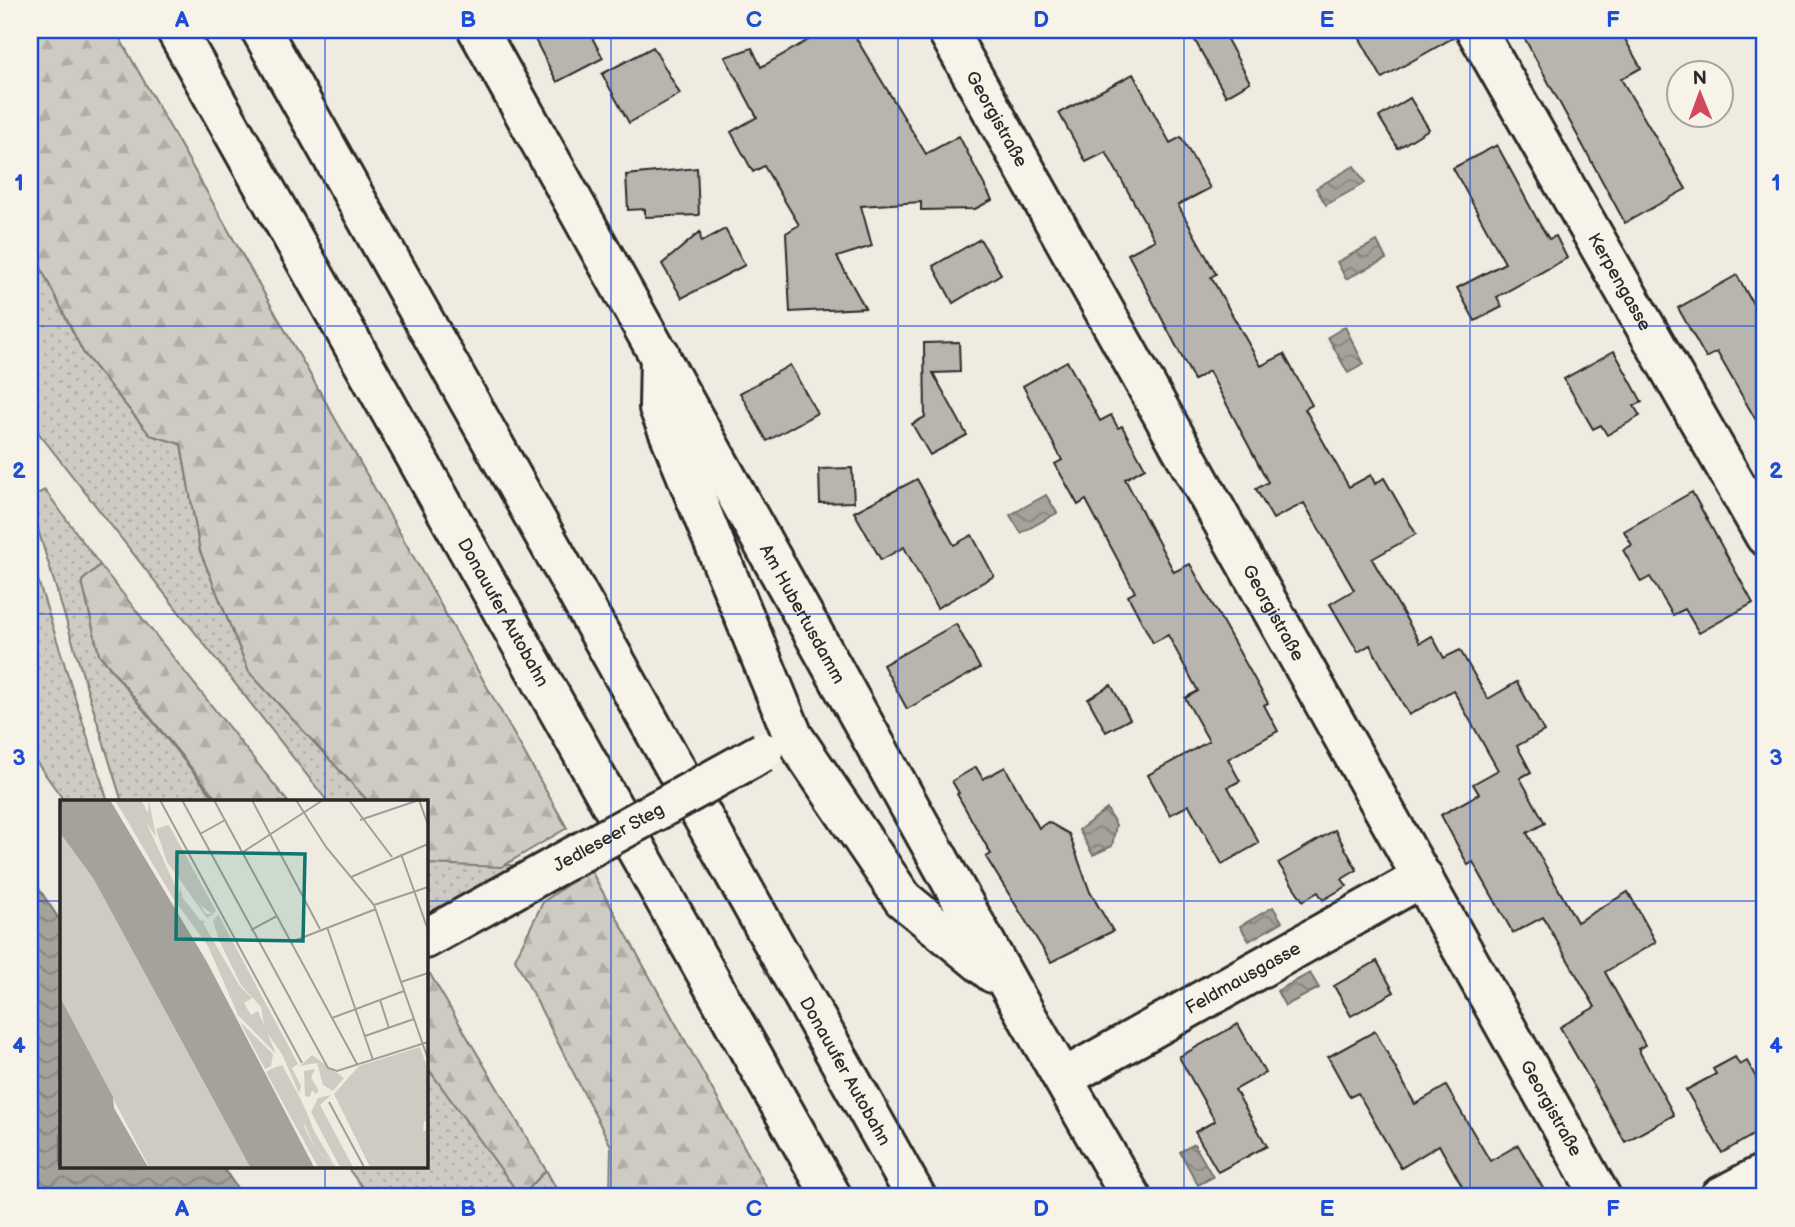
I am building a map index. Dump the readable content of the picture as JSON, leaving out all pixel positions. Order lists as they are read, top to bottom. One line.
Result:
{"streets":{"main road":["Georgistraße","Kerpengasse","Donauufer Autobahn","Am Hubertusdamm","Jedleseer Steg","Feldmausgasse"]},"crossings":[["Georgistraße","Feldmausgasse"],["Am Hubertusdamm","Feldmausgasse"]],"north":"top","grid":{"columns":["A","B","C","D","E","F"],"rows":["1","2","3","4"]}}
